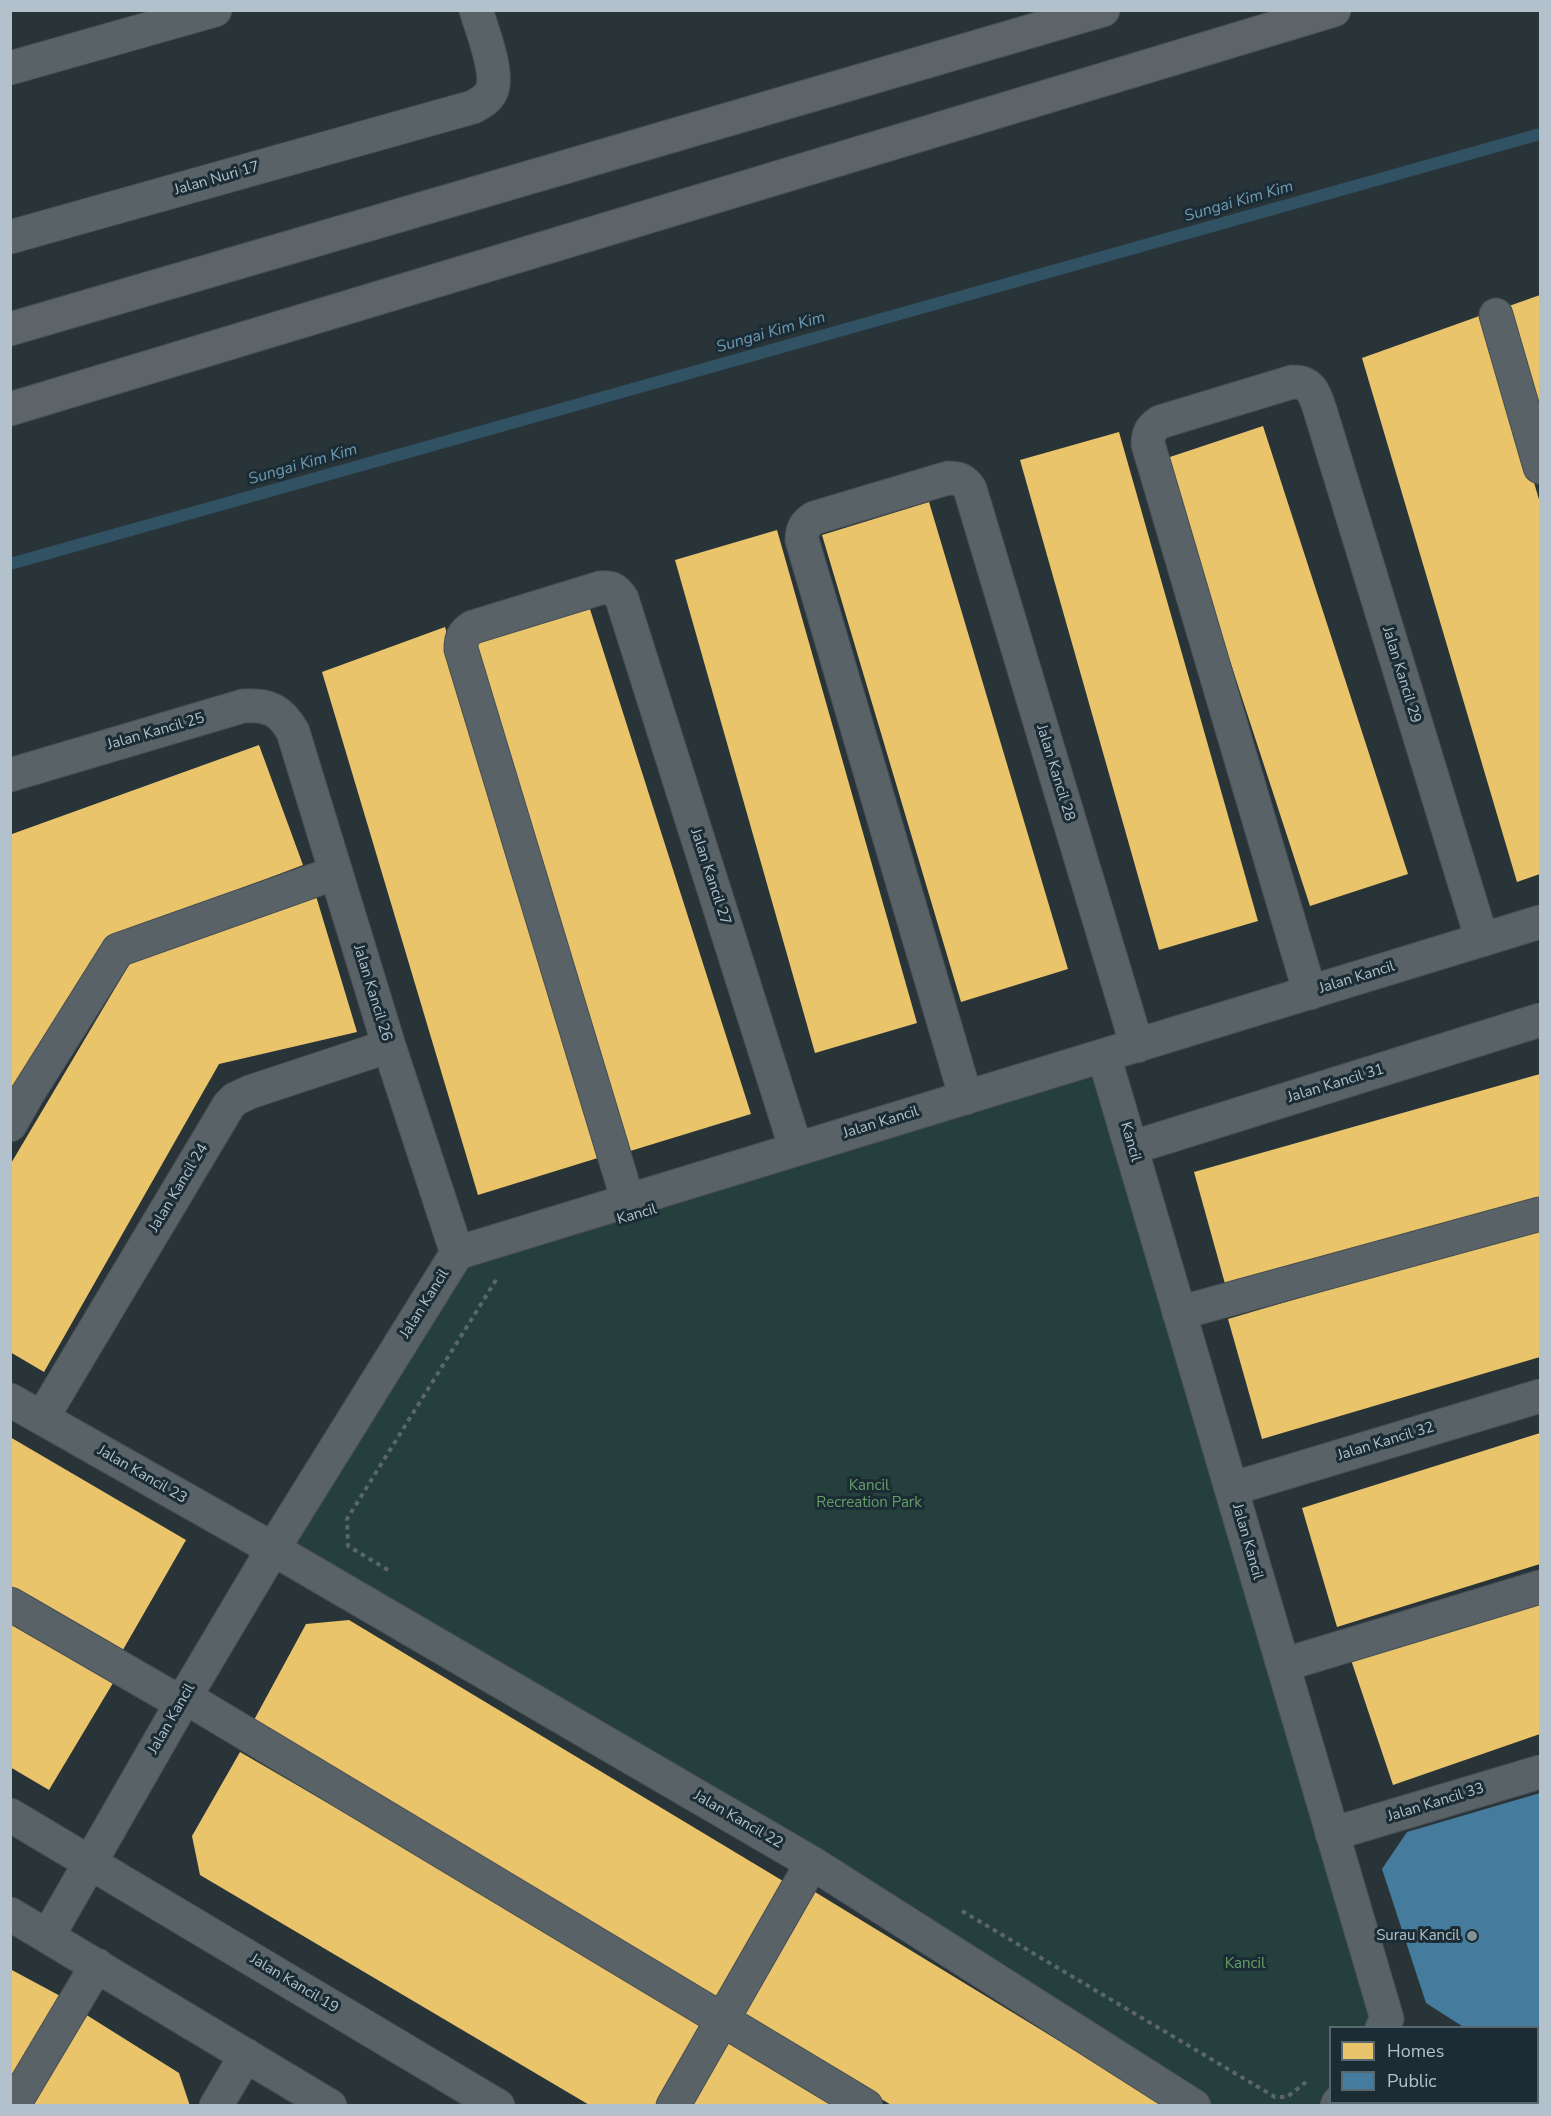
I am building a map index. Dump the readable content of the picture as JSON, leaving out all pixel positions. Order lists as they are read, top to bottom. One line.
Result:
{"streets":{"street":["Jalan Nuri 17","Jalan Kancil 29","Jalan Kancil 25","Jalan Kancil 28","Jalan Kancil 27","Jalan Kancil","Jalan Kancil 26","Jalan Kancil 31","Jalan Kancil 24","Jalan Kancil 32","Jalan Kancil 23","Jalan Kancil 33","Jalan Kancil 22","Jalan Kancil 19"]},"crossings":[["Jalan Kancil 29","Jalan Kancil"],["Jalan Kancil 25","Jalan Kancil 26"],["Jalan Kancil 28","Jalan Kancil"],["Jalan Kancil 27","Jalan Kancil"],["Jalan Kancil","Jalan Kancil 26"],["Jalan Kancil","Jalan Kancil 31"],["Jalan Kancil","Jalan Kancil 32"],["Jalan Kancil","Jalan Kancil 23"],["Jalan Kancil","Jalan Kancil 33"],["Jalan Kancil","Jalan Kancil 22"],["Jalan Kancil","Jalan Kancil 19"],["Jalan Kancil 26","Jalan Kancil 24"],["Jalan Kancil 24","Jalan Kancil 23"],["Jalan Kancil 23","Jalan Kancil 22"]],"water":["Sungai Kim Kim"],"parks":["Kancil Recreation Park","Kancil"],"places":["Surau Kancil"],"legend":["Homes","Public"]}
